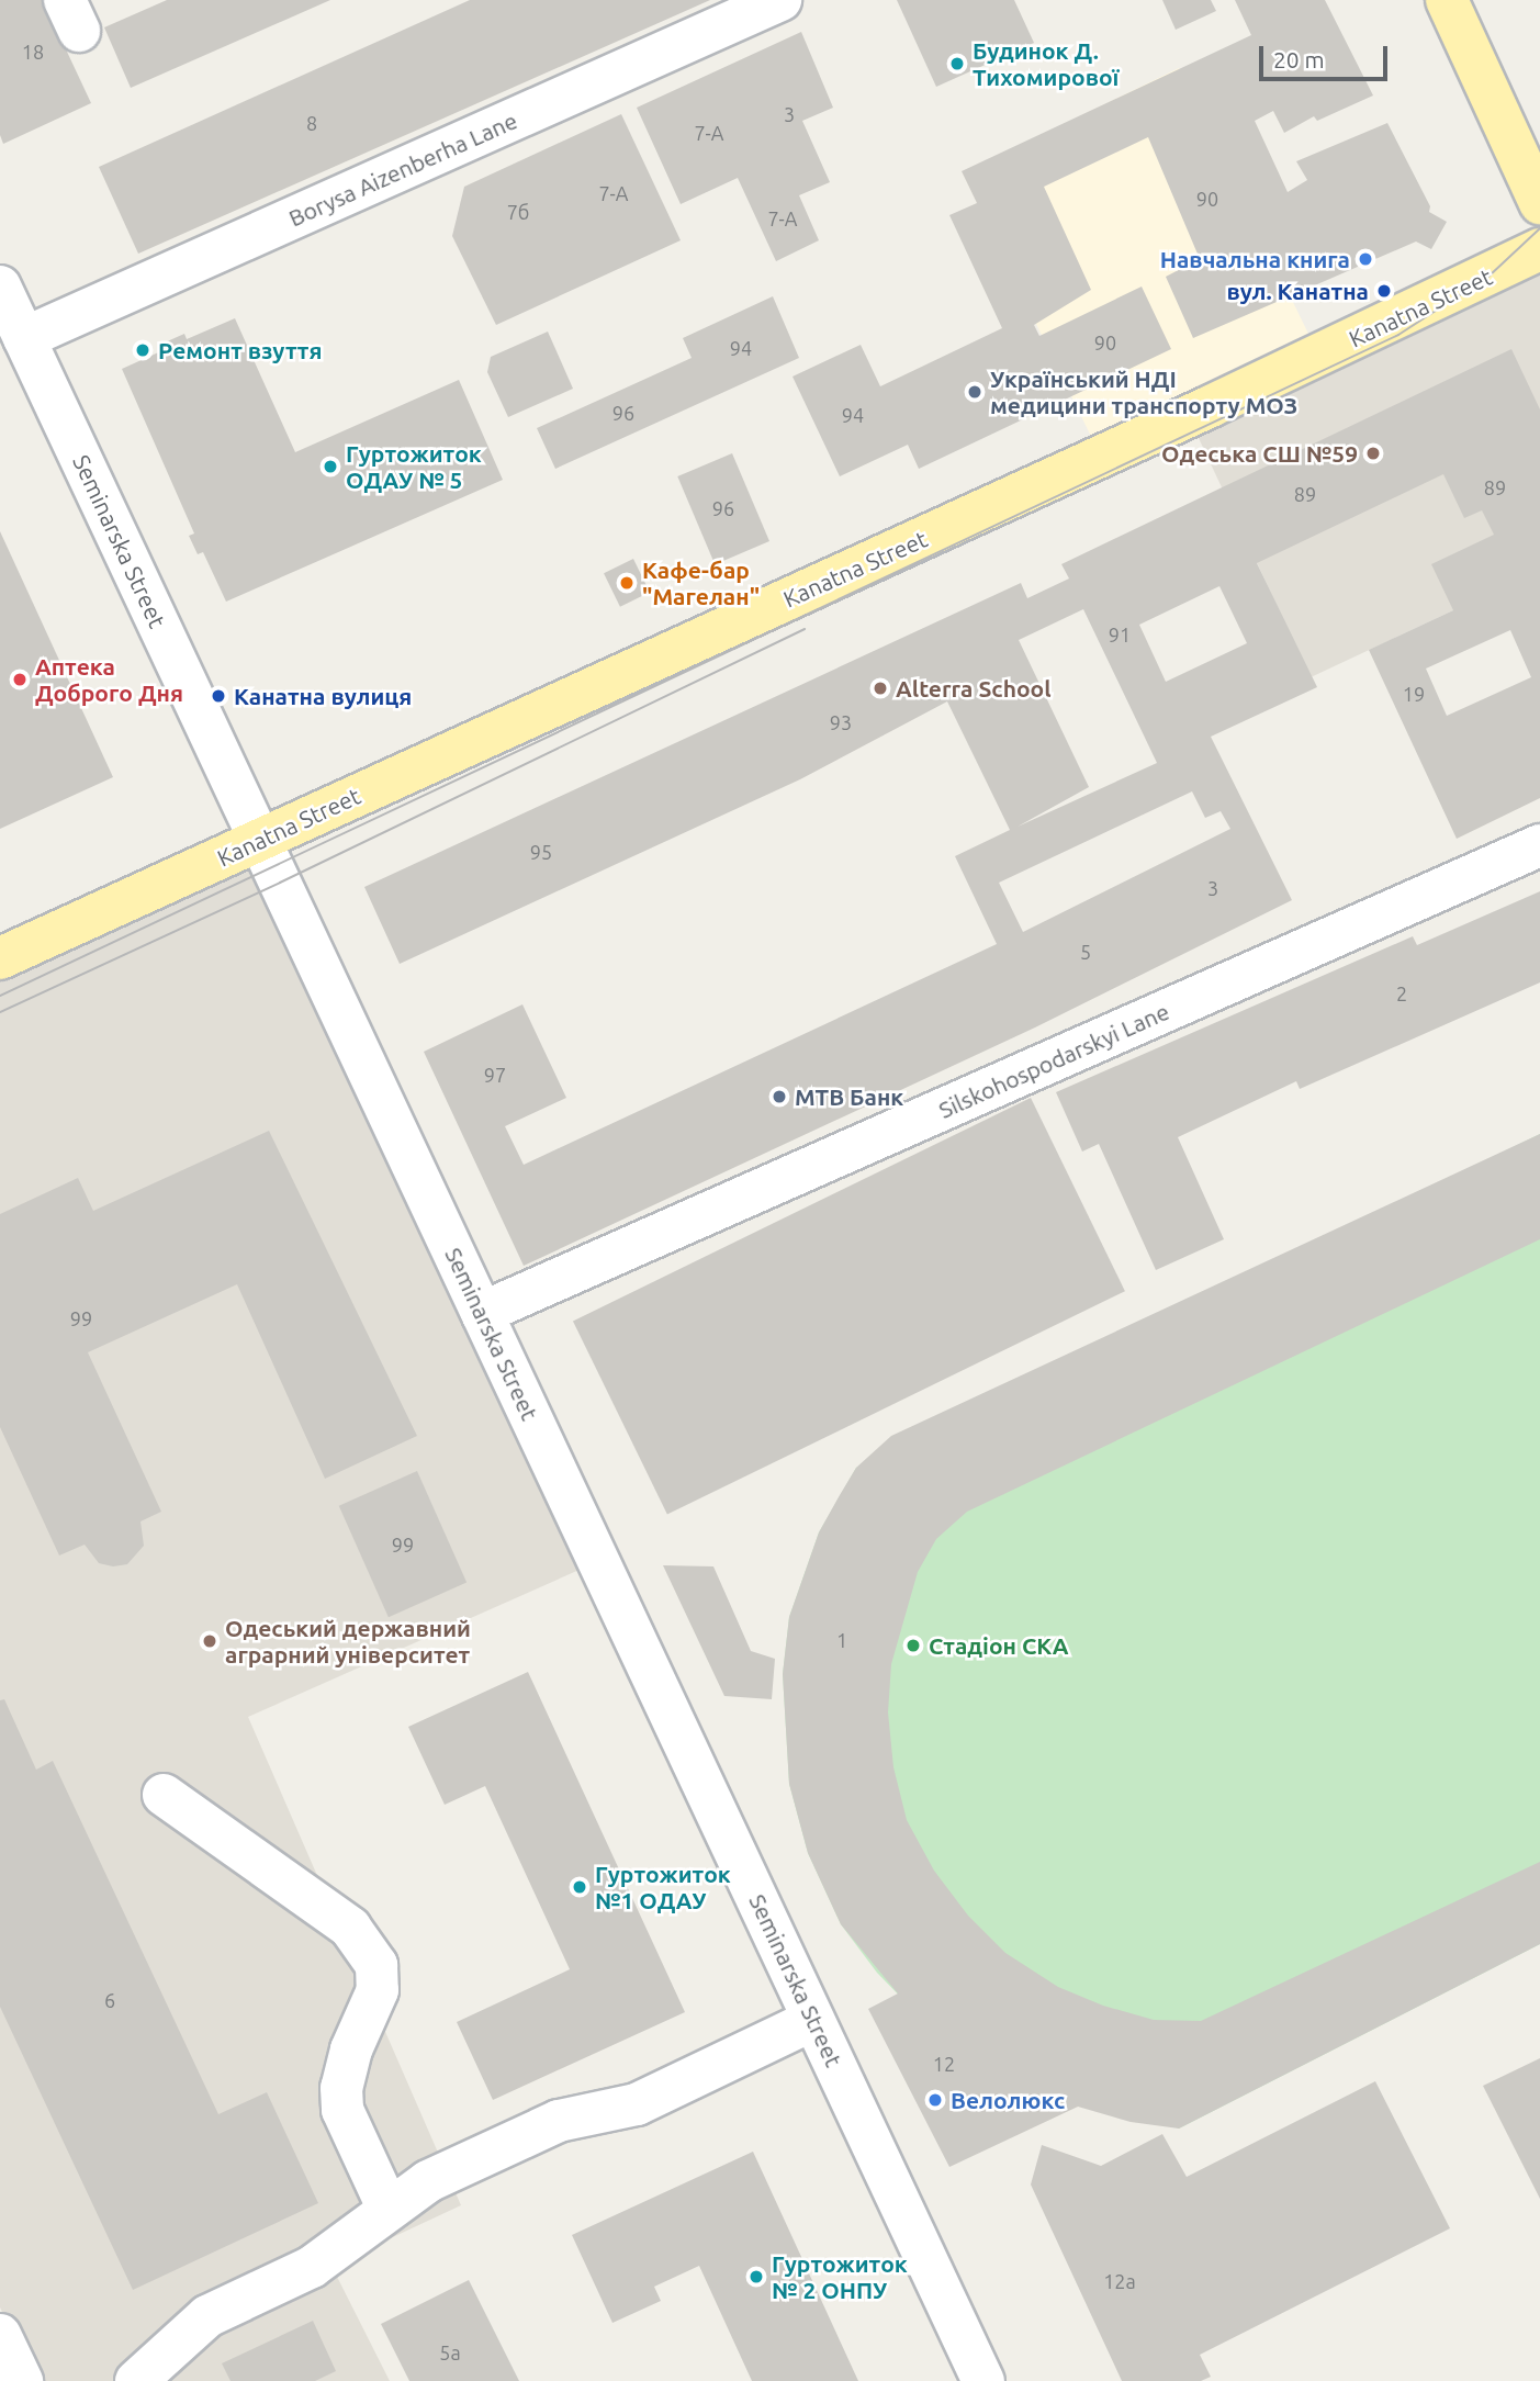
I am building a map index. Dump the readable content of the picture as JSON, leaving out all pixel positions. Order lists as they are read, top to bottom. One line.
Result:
{"streets":{"main road":["Kanatna Street"],"street":["Borysa Aizenberha Lane","Seminarska Street","Silskohospodarskyi Lane"]},"crossings":[["Borysa Aizenberha Lane","Seminarska Street"],["Kanatna Street","Seminarska Street"],["Seminarska Street","Silskohospodarskyi Lane"]],"places":["Будинок Д. Тихомирової","Навчальна книга","вул. Канатна","Ремонт взуття","Український НДІ медицини транспорту МОЗ","Одеська CШ №59","Гуртожиток ОДАУ № 5","Кафе-бар \"Магелан\"","Аптека Доброго Дня","Alterra School","Канатна вулиця","МТВ Банк","Одеський державний аграрний університет","Стадіон СКА","Гуртожиток №1 ОДАУ","Велолюкс","Гуртожиток № 2 ОНПУ"],"house_numbers":["18","3","8","7-А","7-А","90","7б","7-А","90","94","96","94","89","89","96","91","19","93","95","3","5","2","97","99","99","1","6","12","12а","5а"],"scale_bar":"20 m"}
